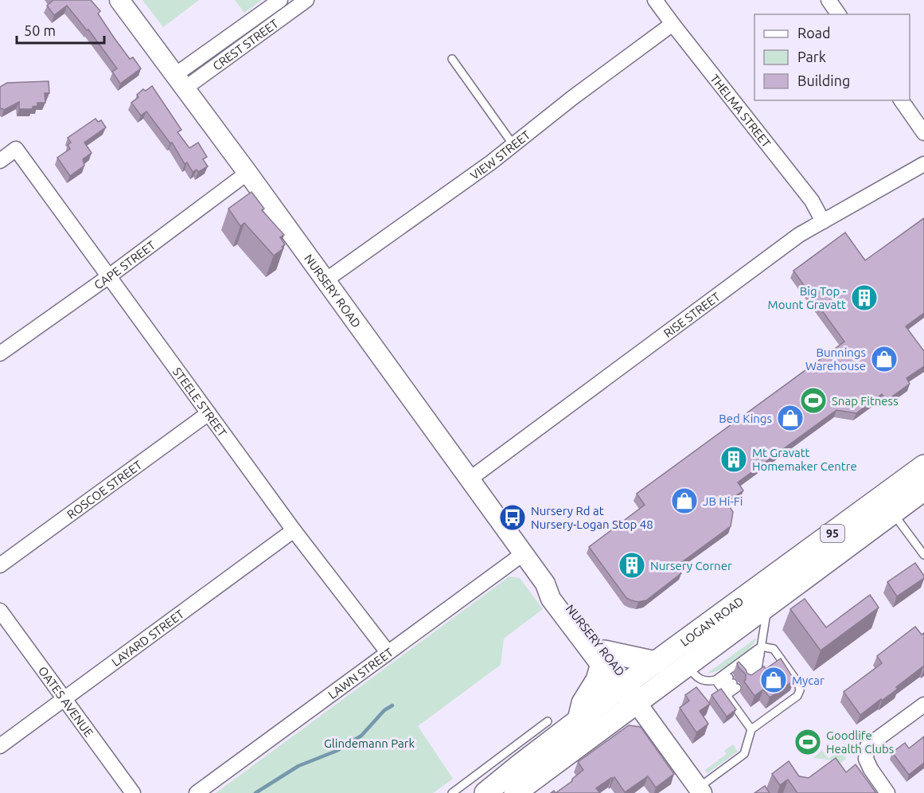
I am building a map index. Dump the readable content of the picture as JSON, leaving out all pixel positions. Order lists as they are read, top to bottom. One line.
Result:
{"streets":{"main road":["NURSERY ROAD","95","LOGAN ROAD"],"street":["CREST STREET","THELMA STREET","VIEW STREET","CAPE STREET","RISE STREET","STEELE STREET","ROSCOE STREET","LAYARD STREET","LAWN STREET","OATES AVENUE"]},"crossings":[["CREST STREET","NURSERY ROAD"],["THELMA STREET","VIEW STREET"],["THELMA STREET","RISE STREET"],["VIEW STREET","NURSERY ROAD"],["CAPE STREET","NURSERY ROAD"],["CAPE STREET","STEELE STREET"],["NURSERY ROAD","RISE STREET"],["NURSERY ROAD","LOGAN ROAD"],["NURSERY ROAD","LAWN STREET"],["STEELE STREET","ROSCOE STREET"],["STEELE STREET","LAYARD STREET"],["STEELE STREET","LAWN STREET"],["LAYARD STREET","OATES AVENUE"]],"parks":["Glindemann Park"],"places":{"building":["Big Top - Mount Gravatt","Mt Gravatt Homemaker Centre","Nursery Corner"],"shop":["Bunnings Warehouse","Bed Kings","JB Hi-Fi","Mycar"],"sports":["Snap Fitness","Goodlife Health Clubs"],"bus stop":["Nursery Rd at Nursery-Logan Stop 48"]},"legend":["Road","Park","Building"],"scale_bar":"50 m"}
